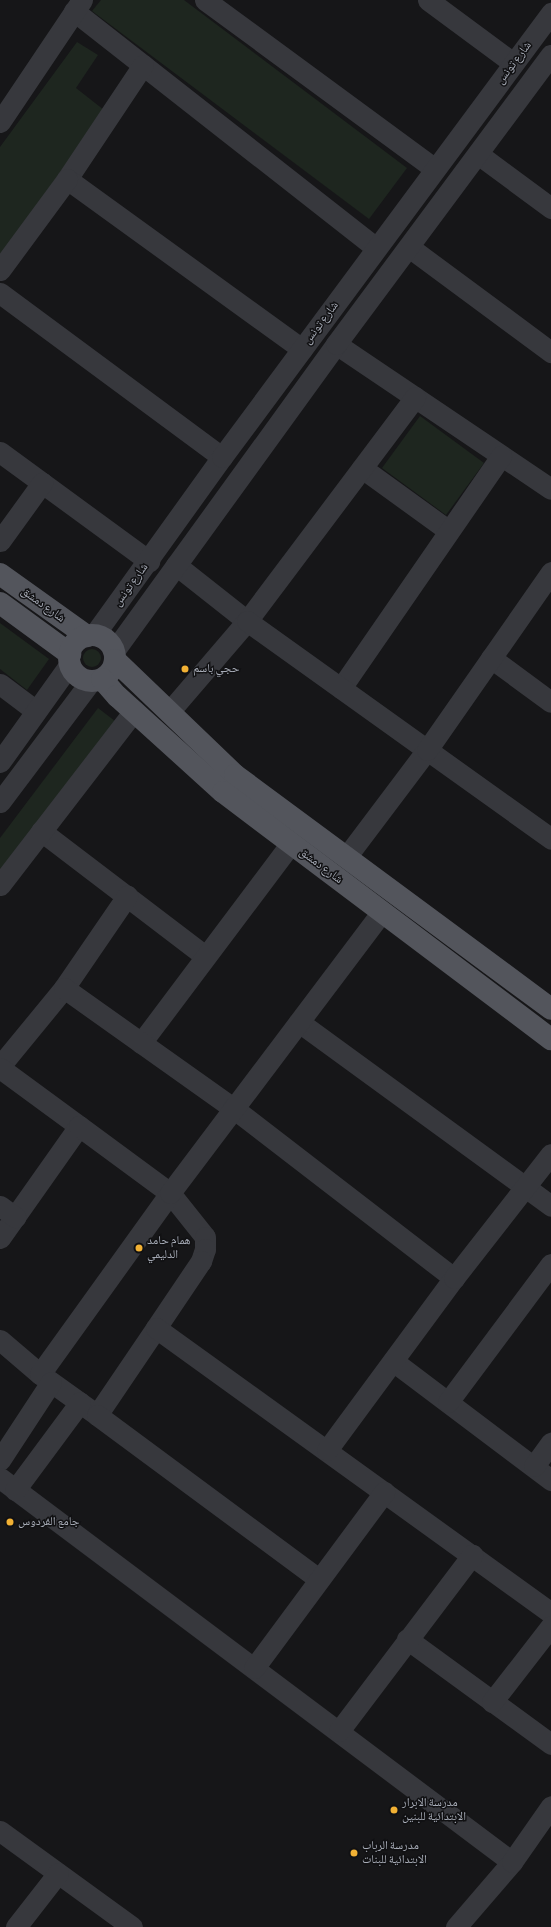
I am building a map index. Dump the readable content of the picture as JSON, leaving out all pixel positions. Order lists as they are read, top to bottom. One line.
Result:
{"streets":{"main road":["شارع دمشق"],"street":["شارع تونس"]},"crossings":[["شارع تونس","شارع دمشق"]],"places":["حجي باسم","همام حامد الدليمي","جامع الفردوس","مدرسة الابرار الابتدائية للبنين","مدرسة الرباب الابتدائية للبنات"]}
